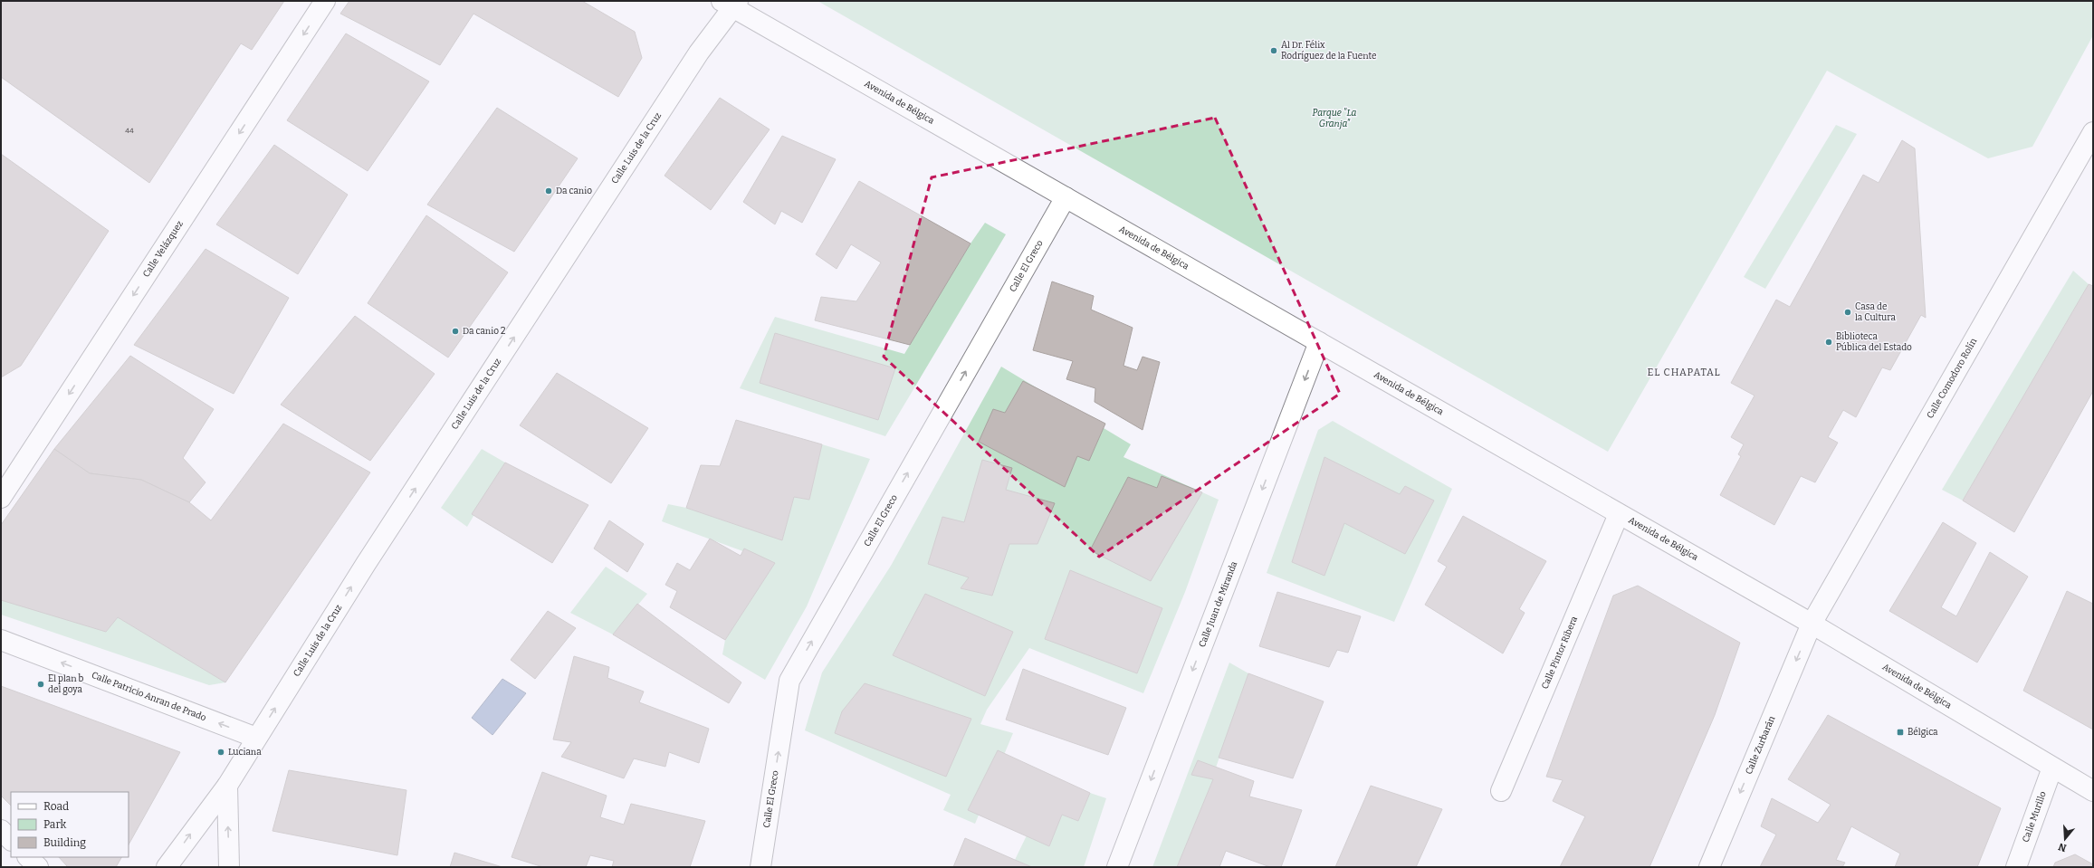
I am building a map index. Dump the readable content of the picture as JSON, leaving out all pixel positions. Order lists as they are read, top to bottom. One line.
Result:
{"streets":{"street":["Avenida de Bélgica","Calle Luis de la Cruz","Calle Velázquez","Calle El Greco","Calle Comodoro Rolín","Calle Juan de Miranda","Calle Pintor Ribera","Calle Patricio Anran de Prado","Calle Zurbarán","Calle Murillo"]},"crossings":[["Avenida de Bélgica","Calle Luis de la Cruz"],["Avenida de Bélgica","Calle El Greco"],["Avenida de Bélgica","Calle Comodoro Rolín"],["Avenida de Bélgica","Calle Juan de Miranda"],["Avenida de Bélgica","Calle Pintor Ribera"],["Avenida de Bélgica","Calle Zurbarán"],["Avenida de Bélgica","Calle Murillo"],["Calle Luis de la Cruz","Calle Patricio Anran de Prado"],["Calle Comodoro Rolín","Calle Zurbarán"]],"one_way":["Calle Luis de la Cruz","Calle Velázquez","Calle El Greco","Calle Juan de Miranda","Calle Patricio Anran de Prado","Calle Zurbarán"],"districts":["EL CHAPATAL"],"parks":["Parque \"La Granja\""],"places":{"other":["Al Dr. Félix Rodríguez de la Fuente","Da canio","Casa de la Cultura","Da canio 2","Biblioteca Pública del Estado","El plan b del goya","Luciana"],"transit":["Bélgica"]},"house_numbers":["44"],"legend":["Road","Park","Building"],"north":"bottom"}
